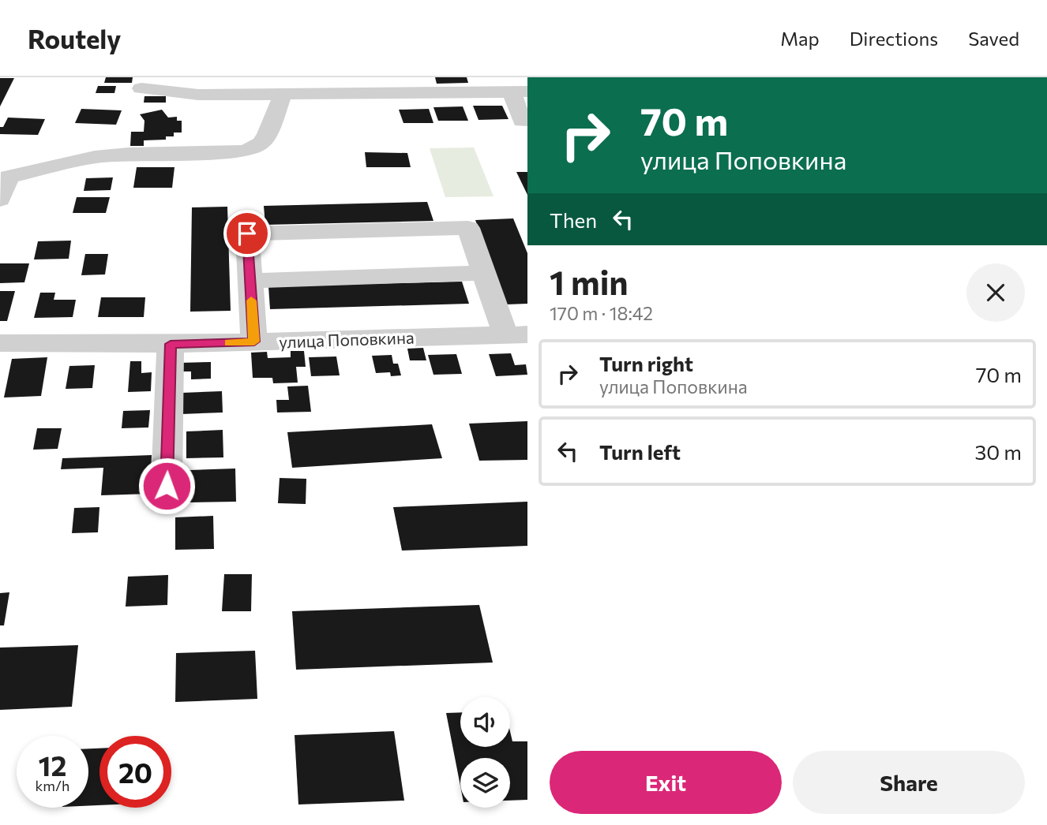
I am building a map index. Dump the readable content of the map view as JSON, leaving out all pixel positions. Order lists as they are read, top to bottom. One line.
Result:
{"streets":{"street":["улица Поповкина"]},"page":{"header":"Routely","nav":["Map","Directions","Saved"],"turn":["70 m","улица Поповкина"],"then":"Then","heading":["1 min","170 m · 18:42"],"list":[{"name":"Turn right","note":"улица Поповкина","value":"70 m"},{"name":"Turn left","value":"30 m"}],"speed":"12 km/h","limit":"20","buttons":["Exit","Share"]}}
